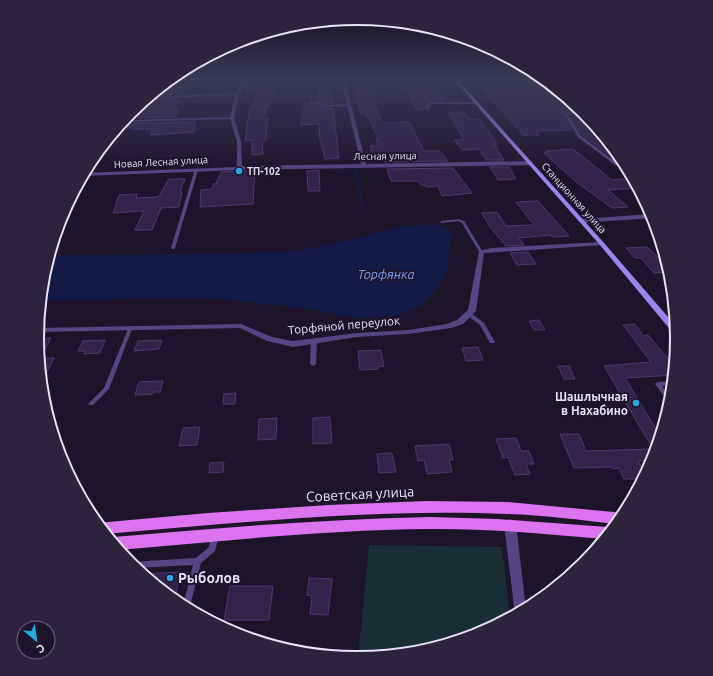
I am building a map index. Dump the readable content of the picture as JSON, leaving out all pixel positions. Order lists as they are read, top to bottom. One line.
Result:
{"streets":{"main road":["Станционная улица","Советская улица"],"street":["Лесная улица","Новая Лесная улица","Торфяной переулок"]},"crossings":[["Лесная улица","Новая Лесная улица"],["Лесная улица","Станционная улица"]],"water":["Торфянка"],"places":["ТП-102","Шашлычная в Нахабино","Рыболов"],"north":"bottom right"}
